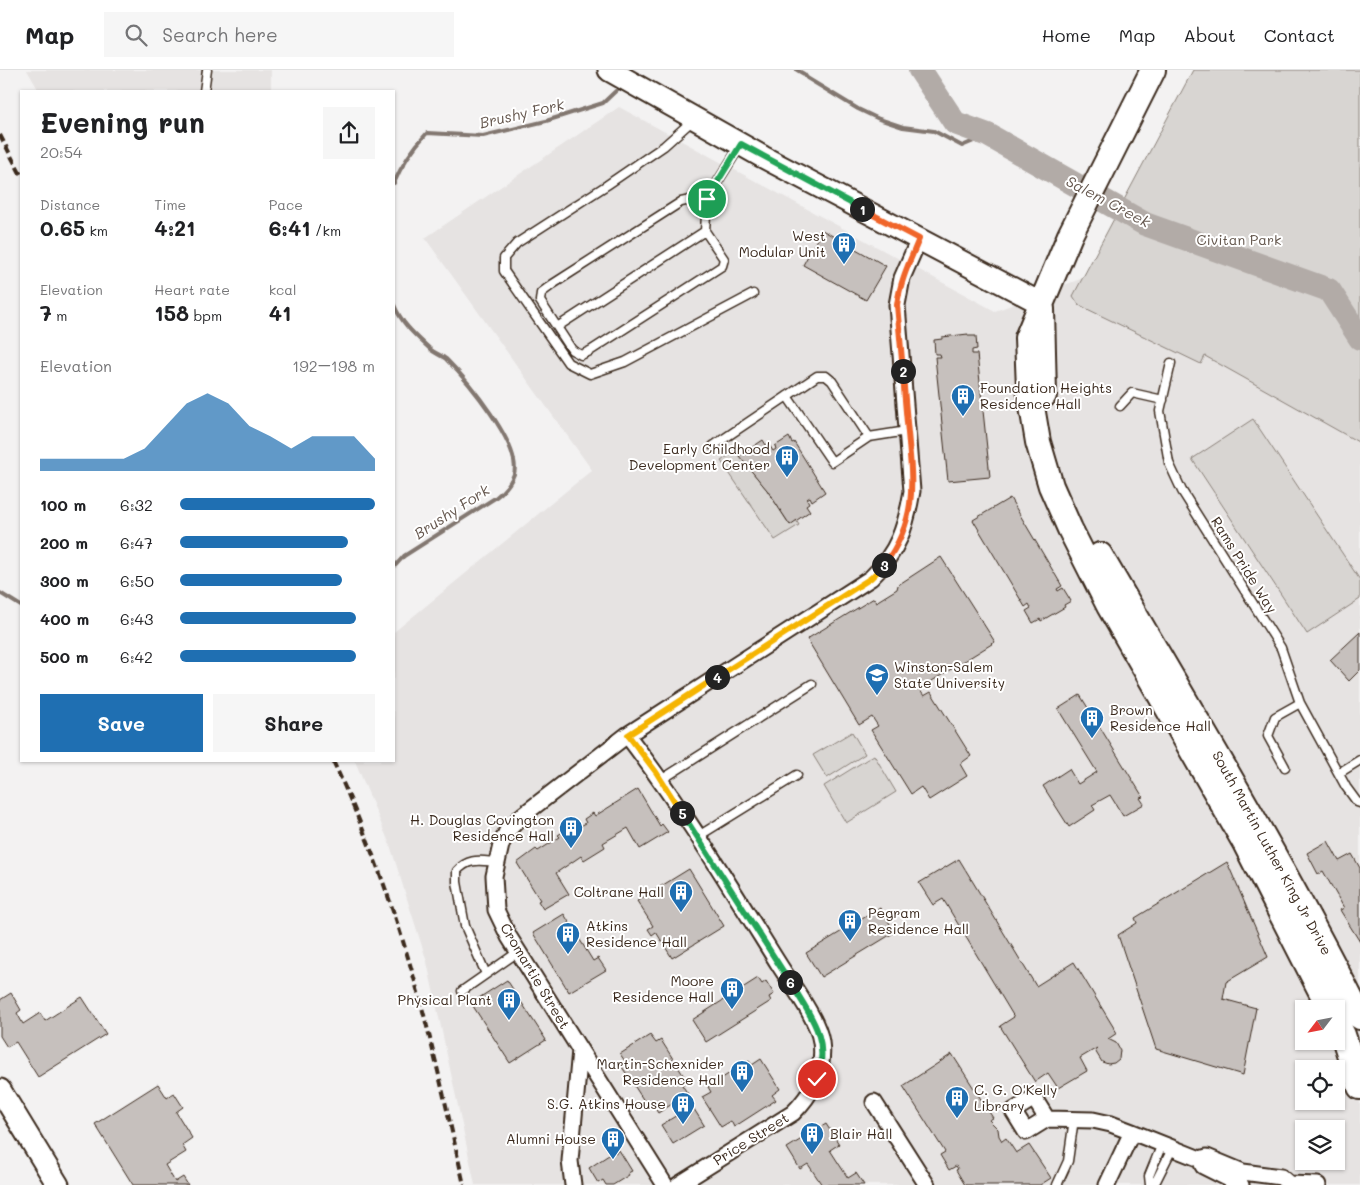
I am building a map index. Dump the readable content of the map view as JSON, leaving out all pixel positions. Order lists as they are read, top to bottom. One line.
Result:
{"streets":{"main road":["South Martin Luther King Jr Drive"],"street":["Cromartie Street","Price Street"],"lane":["Rams Pride Way"]},"crossings":[["Cromartie Street","Price Street"]],"water":["Brushy Fork","Salem Creek"],"parks":["Civitan Park"],"places":{"building":["West Modular Unit","Foundation Heights Residence Hall","Early Childhood Development Center","Brown Residence Hall","H. Douglas Covington Residence Hall","Coltrane Hall","Pegram Residence Hall","Atkins Residence Hall","Moore Residence Hall","Physical Plant","Martin-Schexnider Residence Hall","C. G. O'Kelly Library","S.G. Atkins House","Blair Hall","Alumni House"],"school or university":["Winston-Salem State University"]},"north":"bottom left","page":{"header":"Map","search":"Search here","nav":["Home","Map","About","Contact"],"heading":["Evening run","20:54"],"stats":[["Distance","0.65 km"],["Time","4:21"],["Pace","6:41 /km"],["Elevation","7 m"],["Heart rate","158 bpm"],["kcal","41"]],"pins":["1","2","3","4","5","6"],"chart":["Elevation","192–198 m"],"list":[{"name":"100 m","note":"6:32"},{"name":"200 m","note":"6:47"},{"name":"300 m","note":"6:50"},{"name":"400 m","note":"6:43"},{"name":"500 m","note":"6:42"}],"buttons":["Save","Share"]}}
